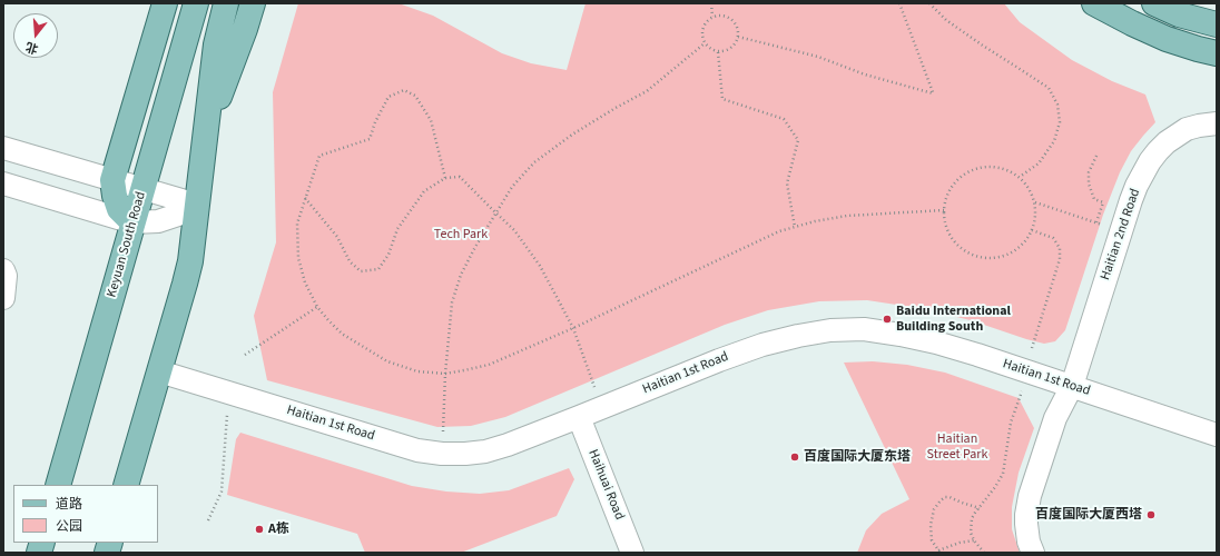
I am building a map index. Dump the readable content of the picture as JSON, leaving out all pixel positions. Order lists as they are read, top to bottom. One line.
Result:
{"streets":{"main road":["Keyuan South Road"],"street":["Haitian 2nd Road","Haitian 1st Road","Haihuai Road"]},"crossings":[["Haitian 2nd Road","Haitian 1st Road"],["Haitian 1st Road","Haihuai Road"]],"parks":["Tech Park","Haitian Street Park"],"places":["Baidu International Building South","百度国际大厦东塔","百度国际大厦西塔","A栋"],"legend":["道路","公园"],"north":"bottom"}
